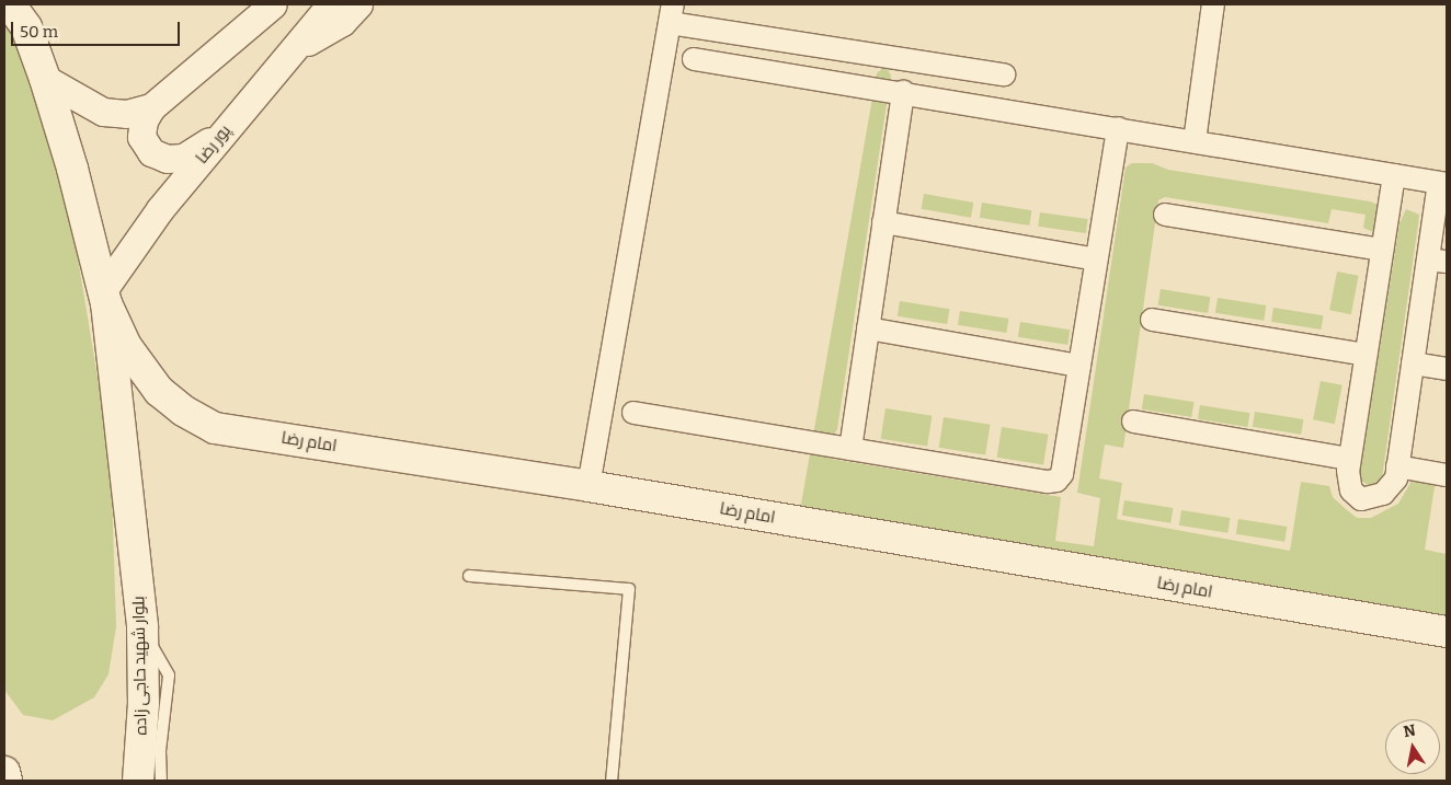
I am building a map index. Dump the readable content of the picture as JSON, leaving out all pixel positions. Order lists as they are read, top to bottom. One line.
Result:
{"streets":{"main road":["امام رضا","بلوار شهید حاجی زاده"],"street":["پور رضا"]},"crossings":[["پور رضا","امام رضا"],["پور رضا","بلوار شهید حاجی زاده"],["امام رضا","بلوار شهید حاجی زاده"]],"scale_bar":"50 m","north":"top"}
